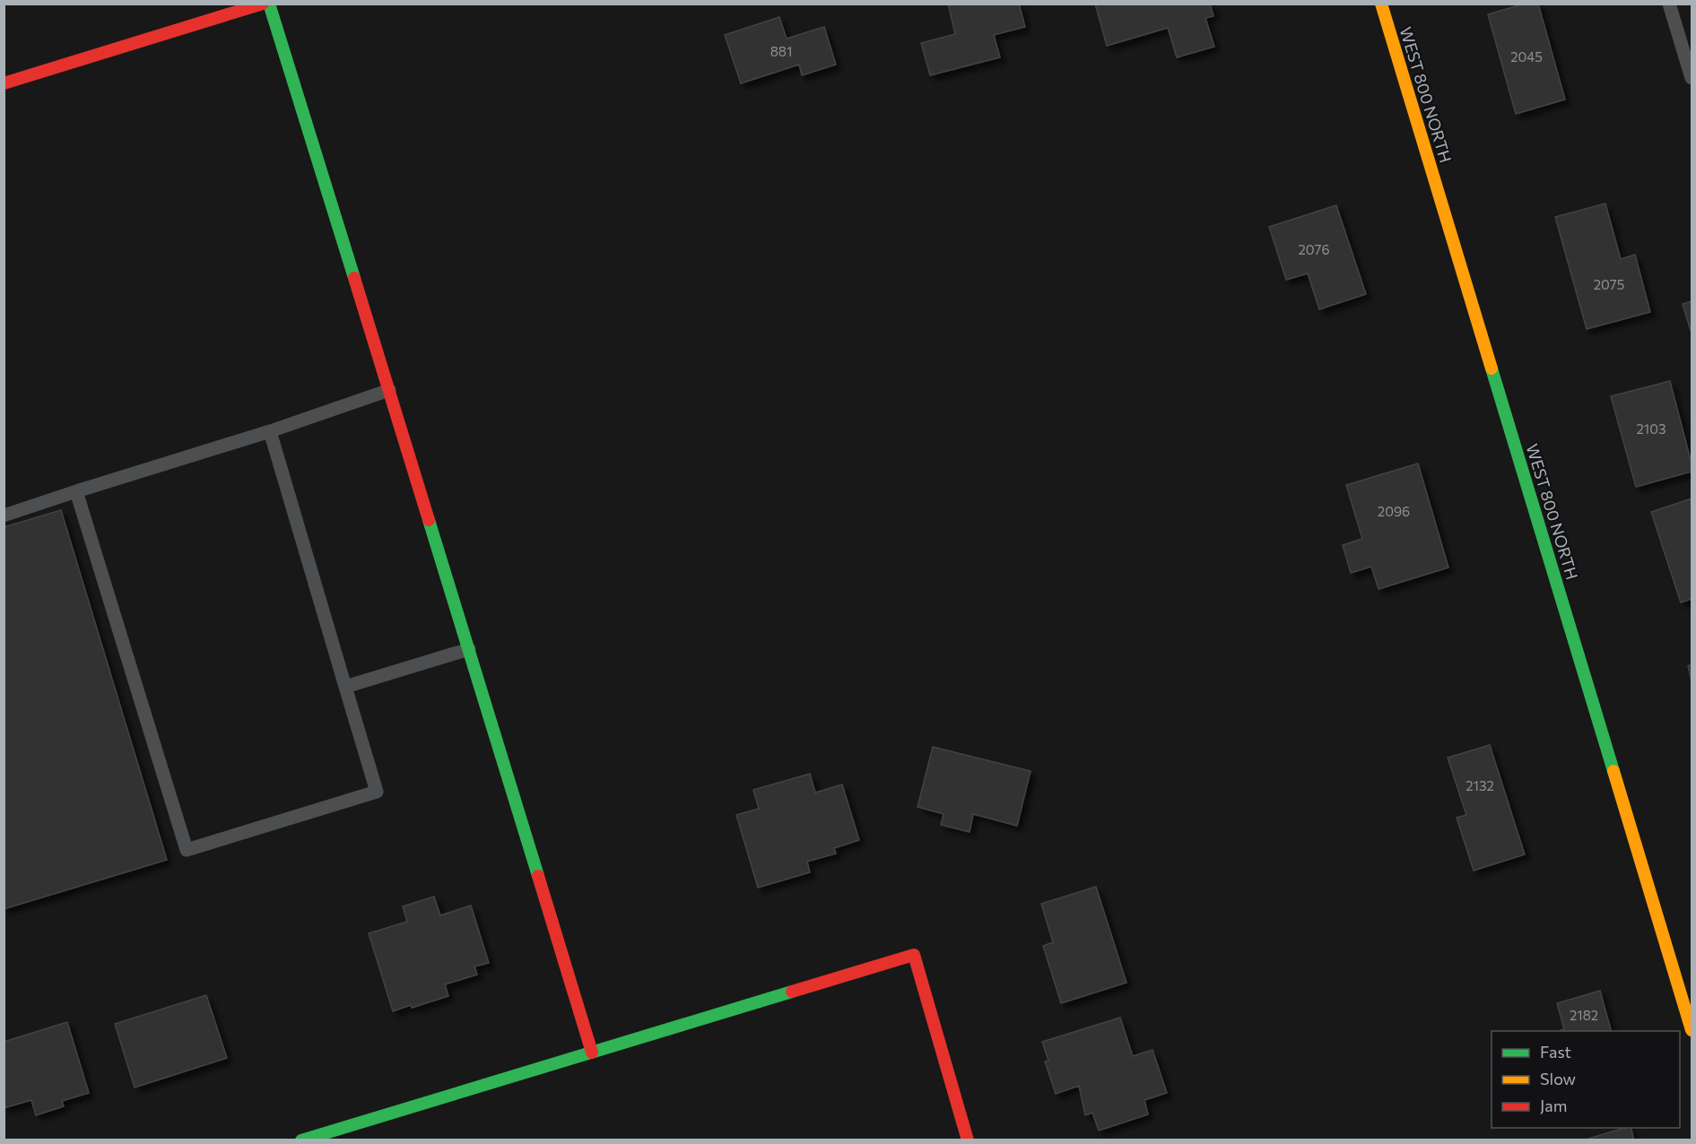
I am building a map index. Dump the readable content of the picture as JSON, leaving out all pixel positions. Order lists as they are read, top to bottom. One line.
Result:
{"streets":{"street":["WEST 800 NORTH"]},"house_numbers":["881","2045","2076","2075","2103","2096","2132","2182"],"legend":["Fast","Slow","Jam"]}
